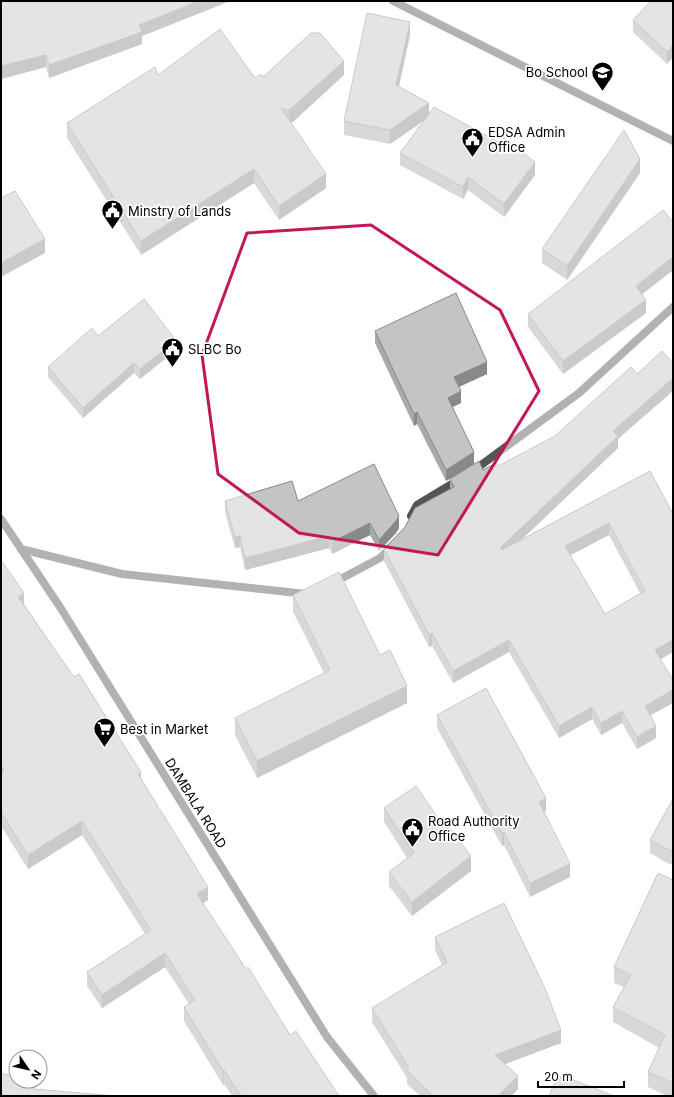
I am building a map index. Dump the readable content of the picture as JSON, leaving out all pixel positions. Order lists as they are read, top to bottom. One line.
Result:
{"streets":{"street":["DAMBALA ROAD"]},"places":{"school or university":["Bo School"],"public building":["EDSA Admin Office","Minstry of Lands","SLBC Bo","Road Authority Office"],"supermarket":["Best in Market"]},"scale_bar":"20 m","north":"bottom right"}
